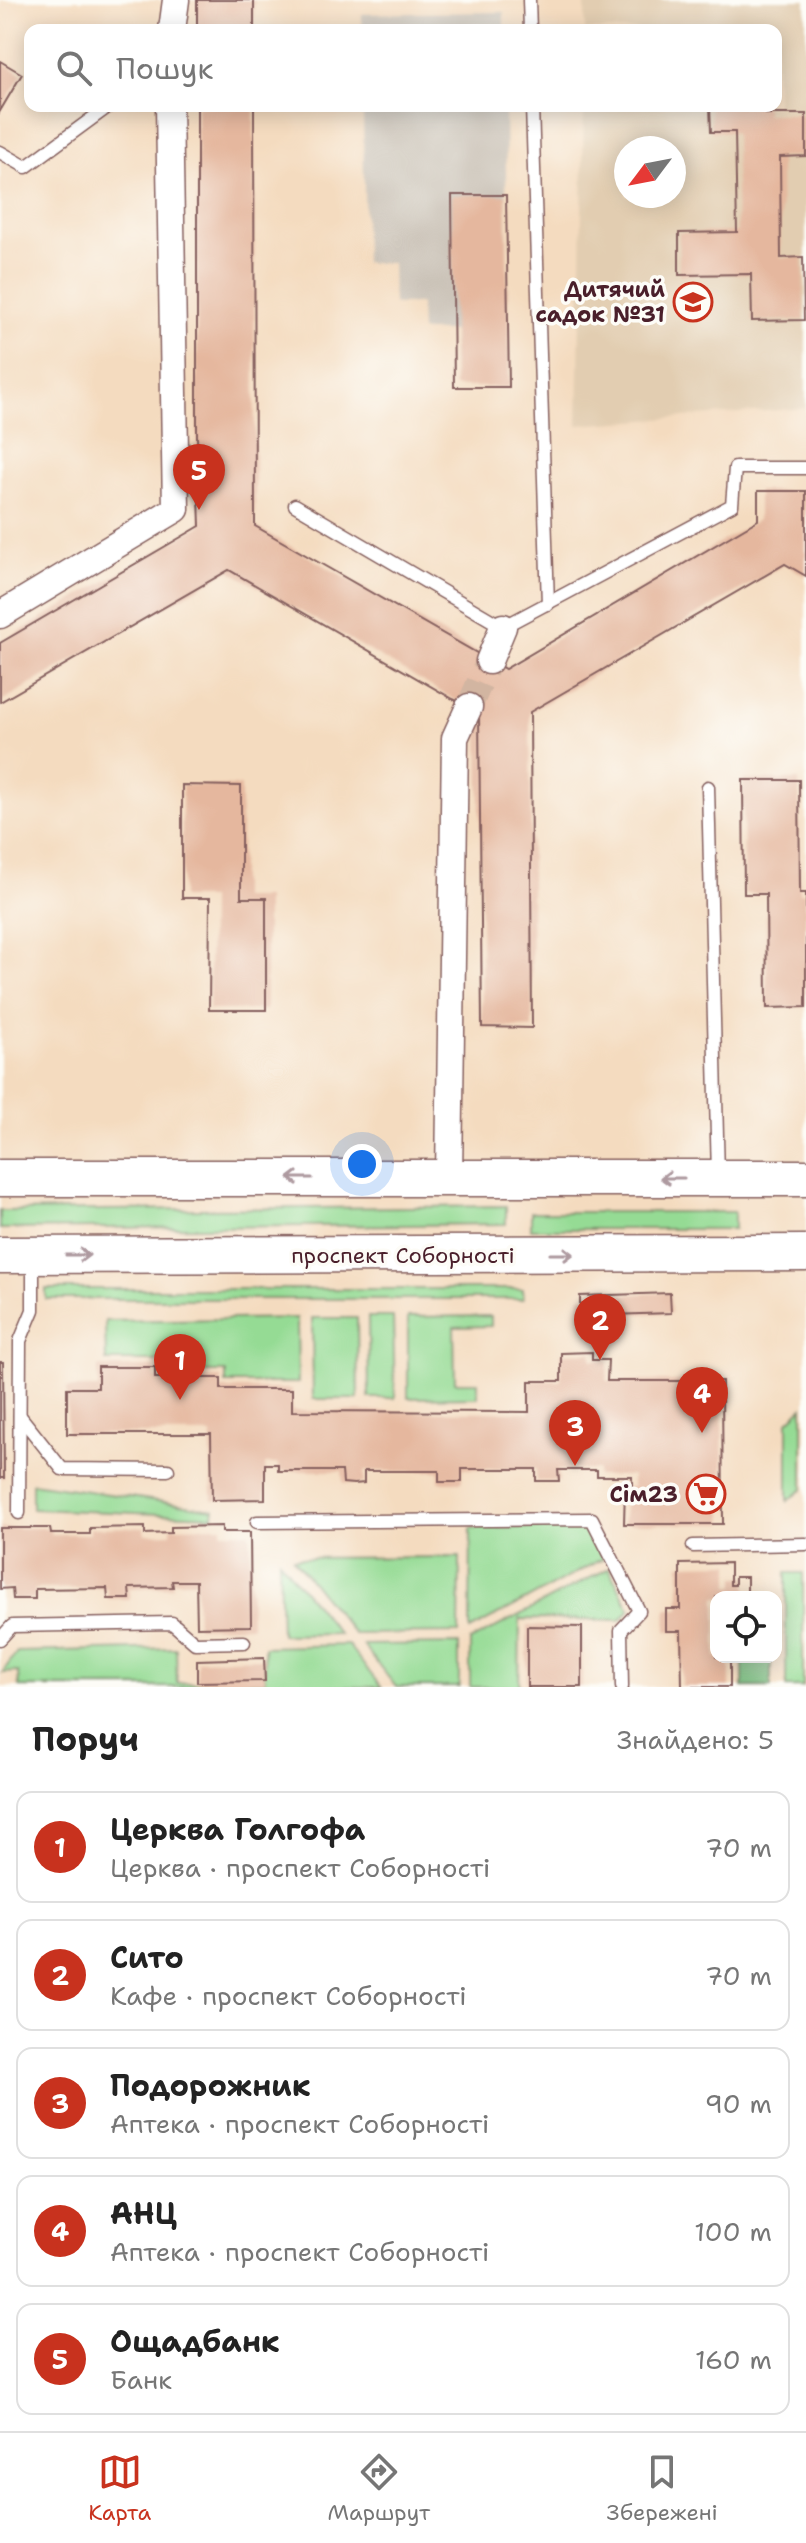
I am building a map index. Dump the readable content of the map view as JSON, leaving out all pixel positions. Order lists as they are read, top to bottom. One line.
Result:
{"streets":{"main road":["проспект Соборності"]},"places":{"school or university":["Дитячий садок №31"],"supermarket":["Сім23"]},"north":"bottom left","page":{"search":"Пошук","pins":["5","2","1","4","3"],"heading":["Поруч","Знайдено: 5"],"list":[{"mark":"1","name":"Церква Голгофа","note":"Церква · проспект Соборності","value":"70 m"},{"mark":"2","name":"Сито","note":"Кафе · проспект Соборності","value":"70 m"},{"mark":"3","name":"Подорожник","note":"Аптека · проспект Соборності","value":"90 m"},{"mark":"4","name":"АНЦ","note":"Аптека · проспект Соборності","value":"100 m"},{"mark":"5","name":"Ощадбанк","note":"Банк","value":"160 m"}],"nav":["Карта","Маршрут","Збережені"]}}
